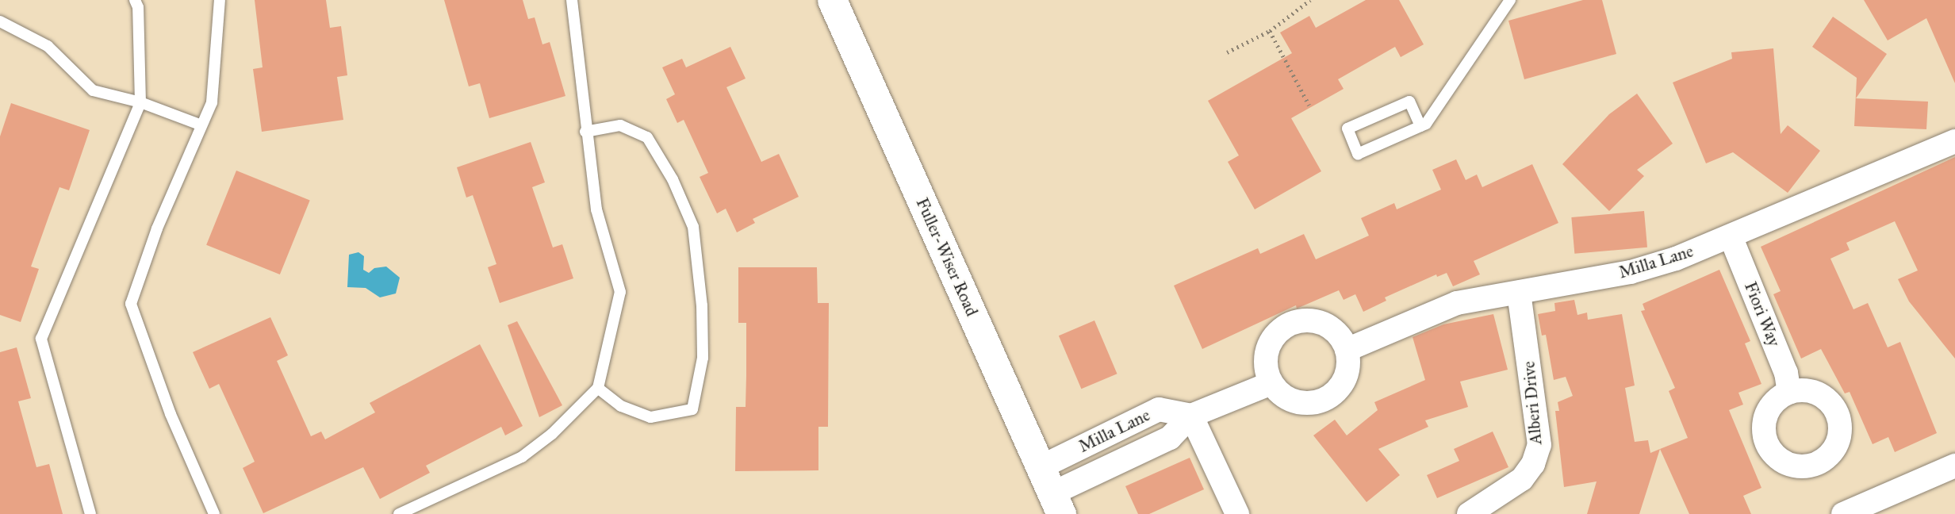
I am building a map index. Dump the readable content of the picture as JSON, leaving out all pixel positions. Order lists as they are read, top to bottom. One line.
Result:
{"streets":{"street":["Fuller-Wiser Road","Milla Lane","Fiori Way","Alberi Drive"]},"crossings":[["Fuller-Wiser Road","Milla Lane"],["Milla Lane","Fiori Way"],["Milla Lane","Alberi Drive"]]}
